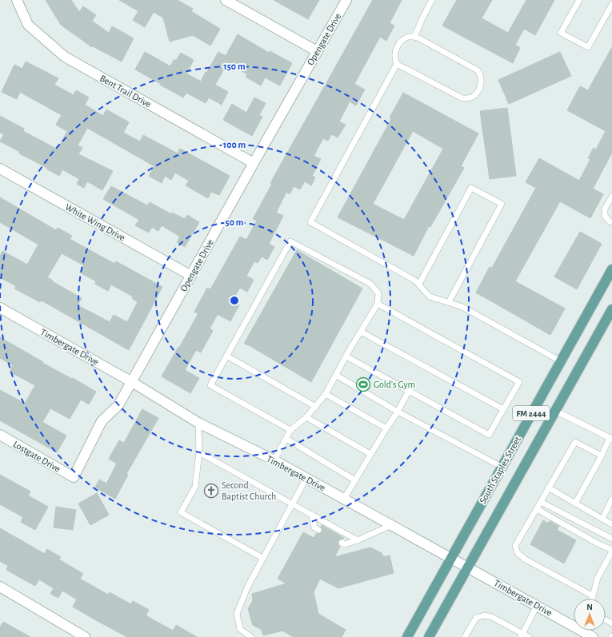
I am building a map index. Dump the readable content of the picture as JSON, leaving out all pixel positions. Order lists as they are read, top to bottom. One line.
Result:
{"streets":{"main road":["FM 2444","South Staples Street"],"street":["Opengate Drive","Bent Trail Drive","White Wing Drive","Timbergate Drive","Lostgate Drive"]},"crossings":[["Opengate Drive","Bent Trail Drive"],["Opengate Drive","White Wing Drive"],["Opengate Drive","Timbergate Drive"],["Opengate Drive","Lostgate Drive"],["Timbergate Drive","South Staples Street"]],"places":{"sports":["Gold's Gym"],"church":["Second Baptist Church"]},"north":"top","rings":["150 m","100 m","50 m"]}
